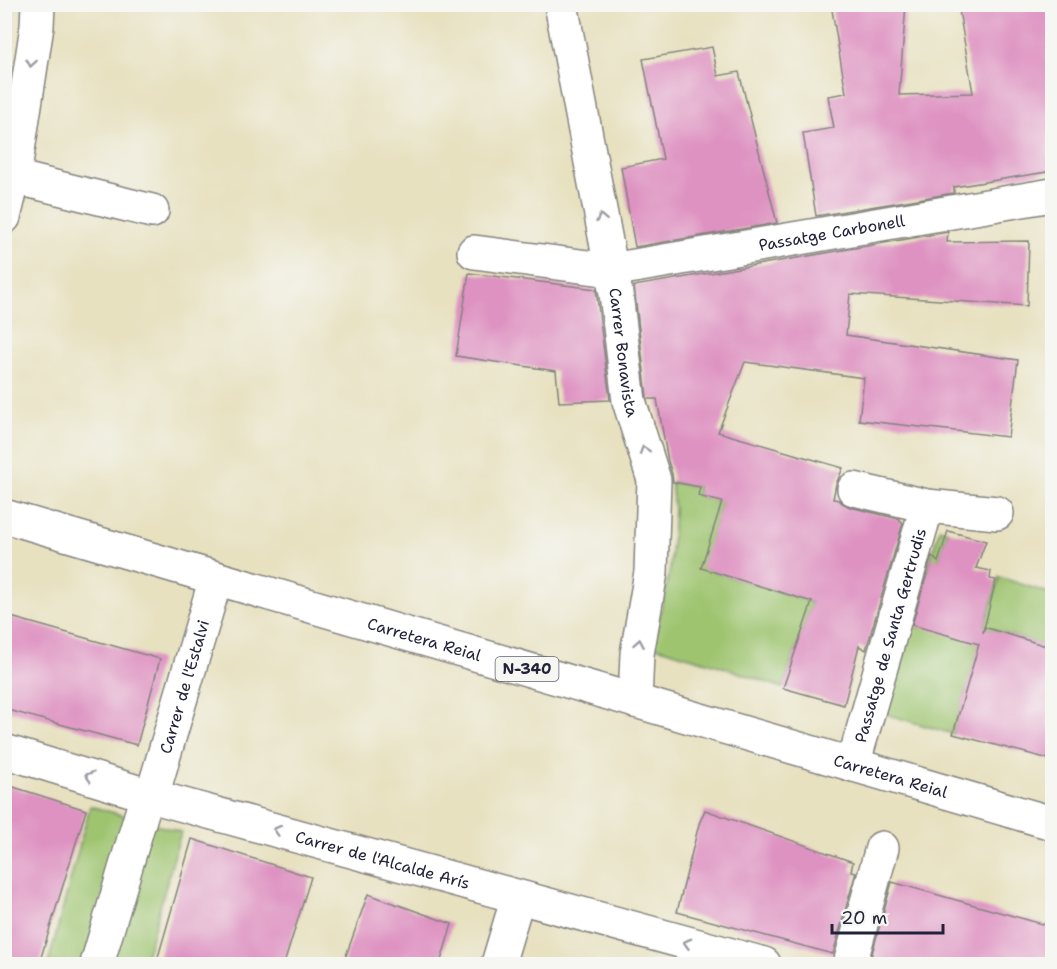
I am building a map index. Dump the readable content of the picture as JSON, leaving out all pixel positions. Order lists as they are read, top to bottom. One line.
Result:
{"streets":{"street":["Passatge Carbonell","Carrer Bonavista","Passatge de Santa Gertrudis","Carretera Reial","N-340","Carrer de l'Estalvi","Carrer de l'Alcalde Arís"]},"crossings":[["Passatge Carbonell","Carrer Bonavista"],["Carrer Bonavista","Carretera Reial"],["Passatge de Santa Gertrudis","Carretera Reial"],["Carretera Reial","Carrer de l'Estalvi"],["Carrer de l'Estalvi","Carrer de l'Alcalde Arís"]],"one_way":["Carrer Bonavista","Carrer de l'Alcalde Arís"],"scale_bar":"20 m"}
